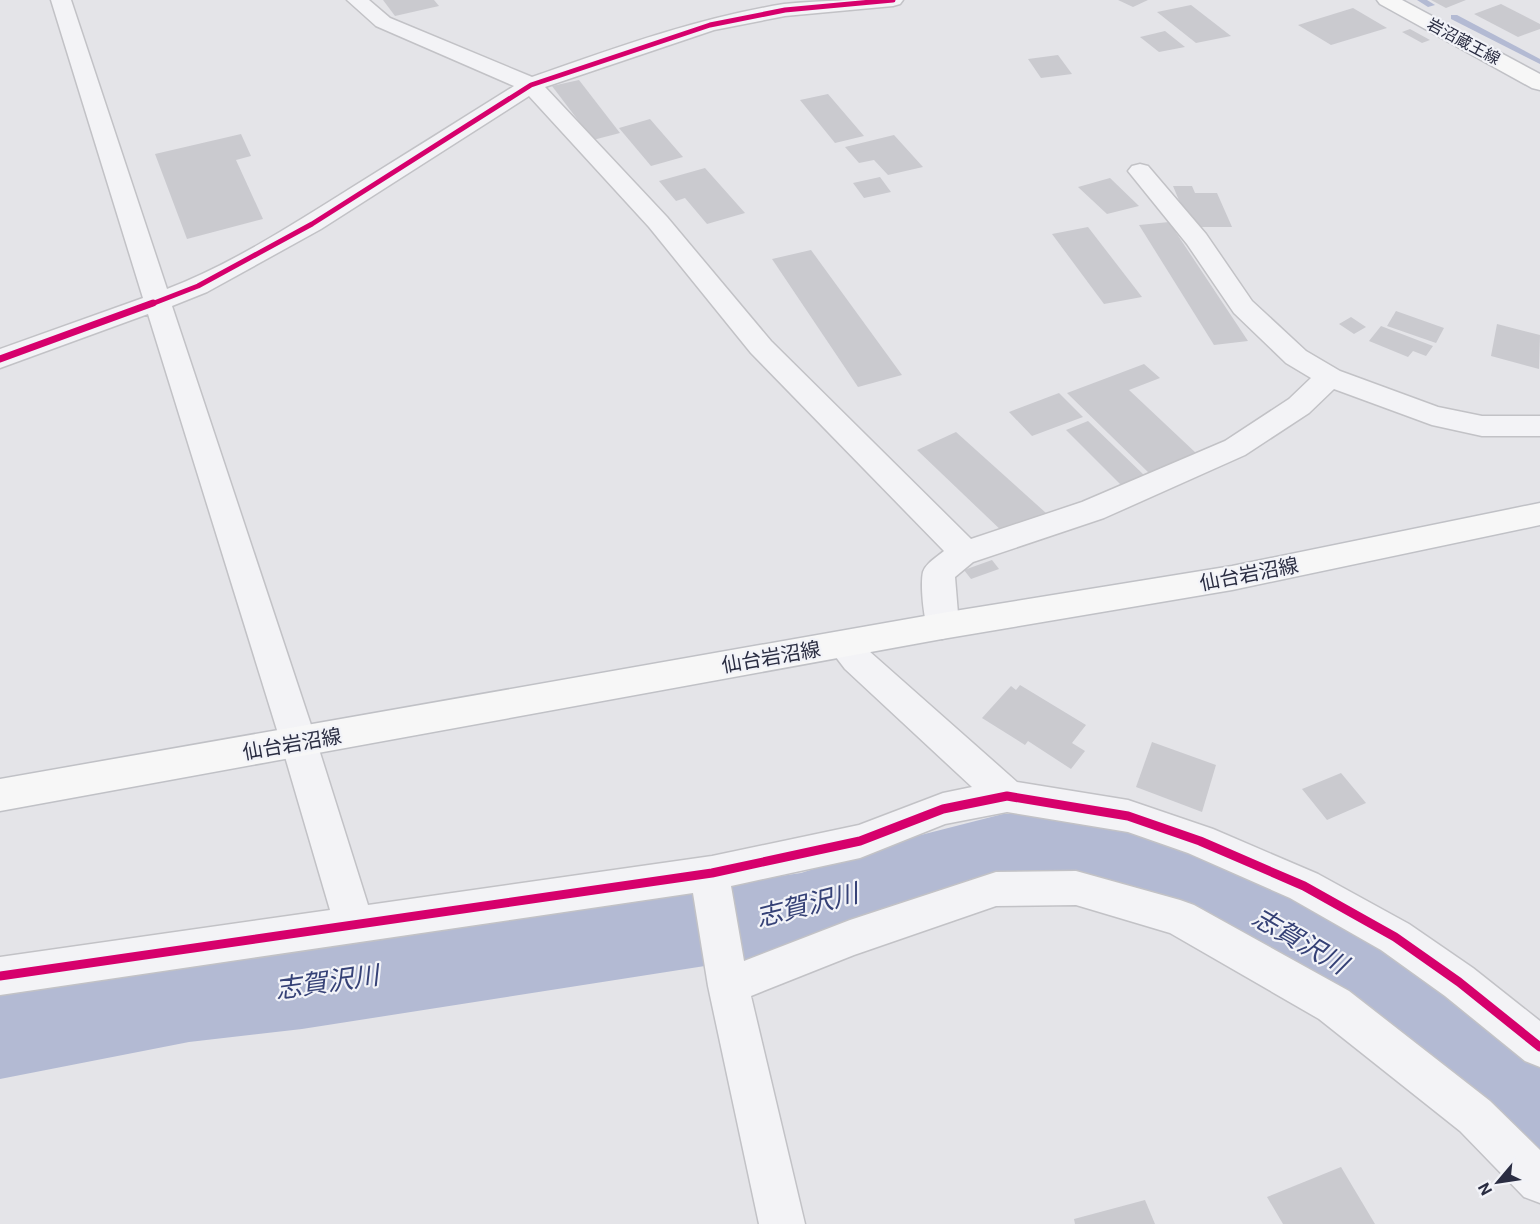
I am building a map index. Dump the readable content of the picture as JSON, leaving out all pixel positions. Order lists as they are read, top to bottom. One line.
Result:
{"streets":{"main road":["岩沼蔵王線","仙台岩沼線"]},"water":["志賀沢川"],"north":"bottom left"}
